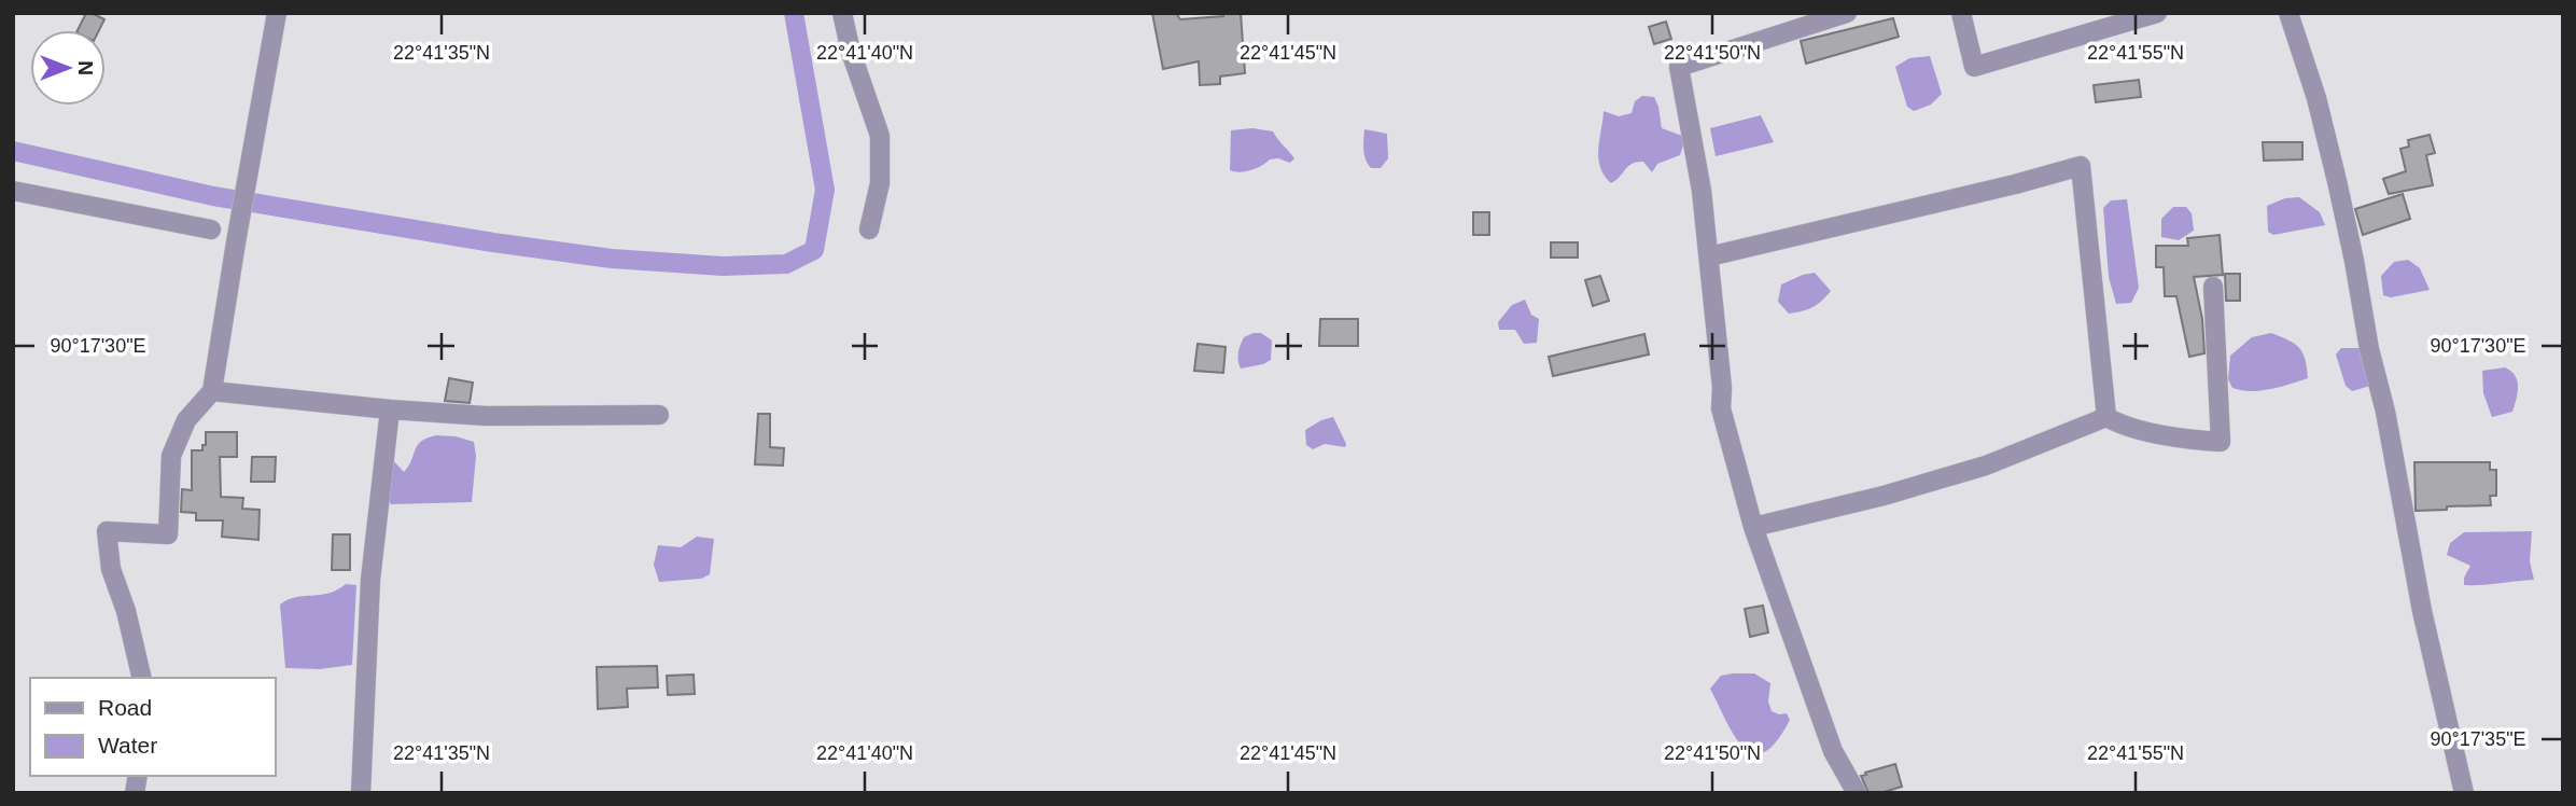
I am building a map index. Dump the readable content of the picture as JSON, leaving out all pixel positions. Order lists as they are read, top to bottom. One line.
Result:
{"legend":["Road","Water"],"north":"right","coordinates":["22°41'35\"N","22°41'40\"N","22°41'45\"N","22°41'50\"N","22°41'55\"N","90°17'30\"E","90°17'35\"E"]}
